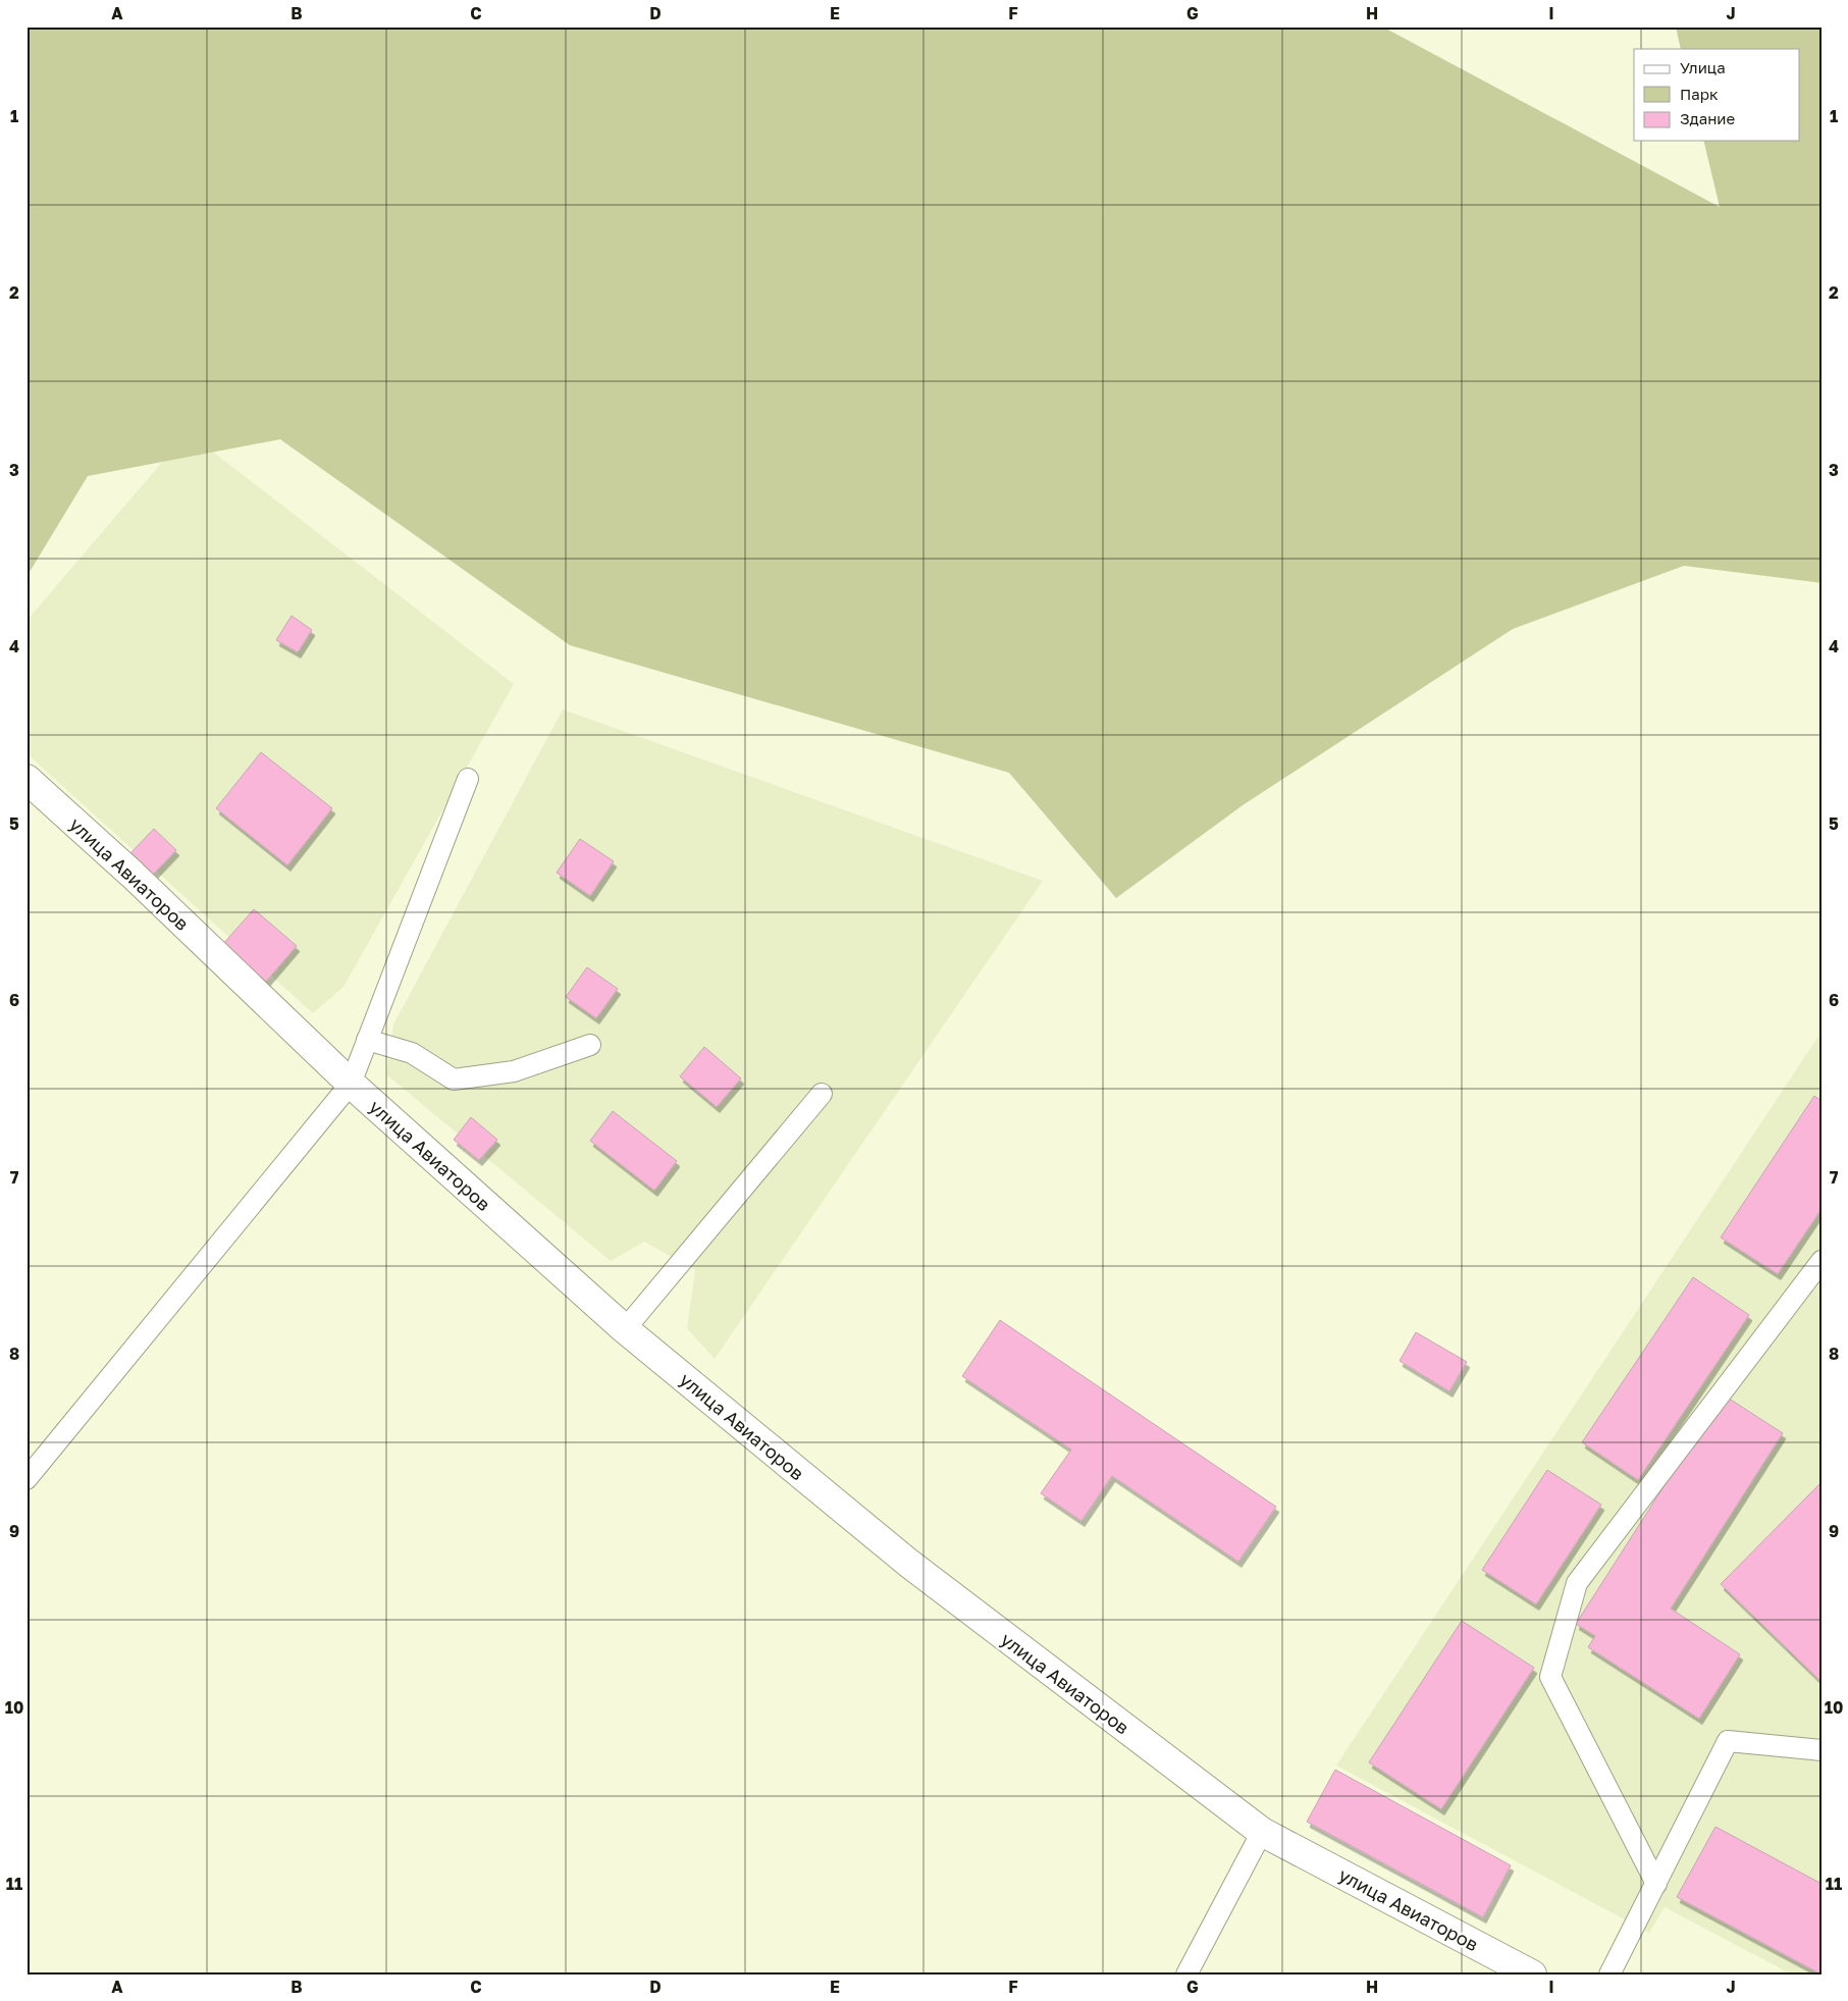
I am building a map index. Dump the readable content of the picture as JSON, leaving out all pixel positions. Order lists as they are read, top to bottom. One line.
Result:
{"streets":{"street":["улица Авиаторов"]},"legend":["Улица","Парк","Здание"],"grid":{"columns":["A","B","C","D","E","F","G","H","I","J"],"rows":["1","2","3","4","5","6","7","8","9","10","11"]}}
